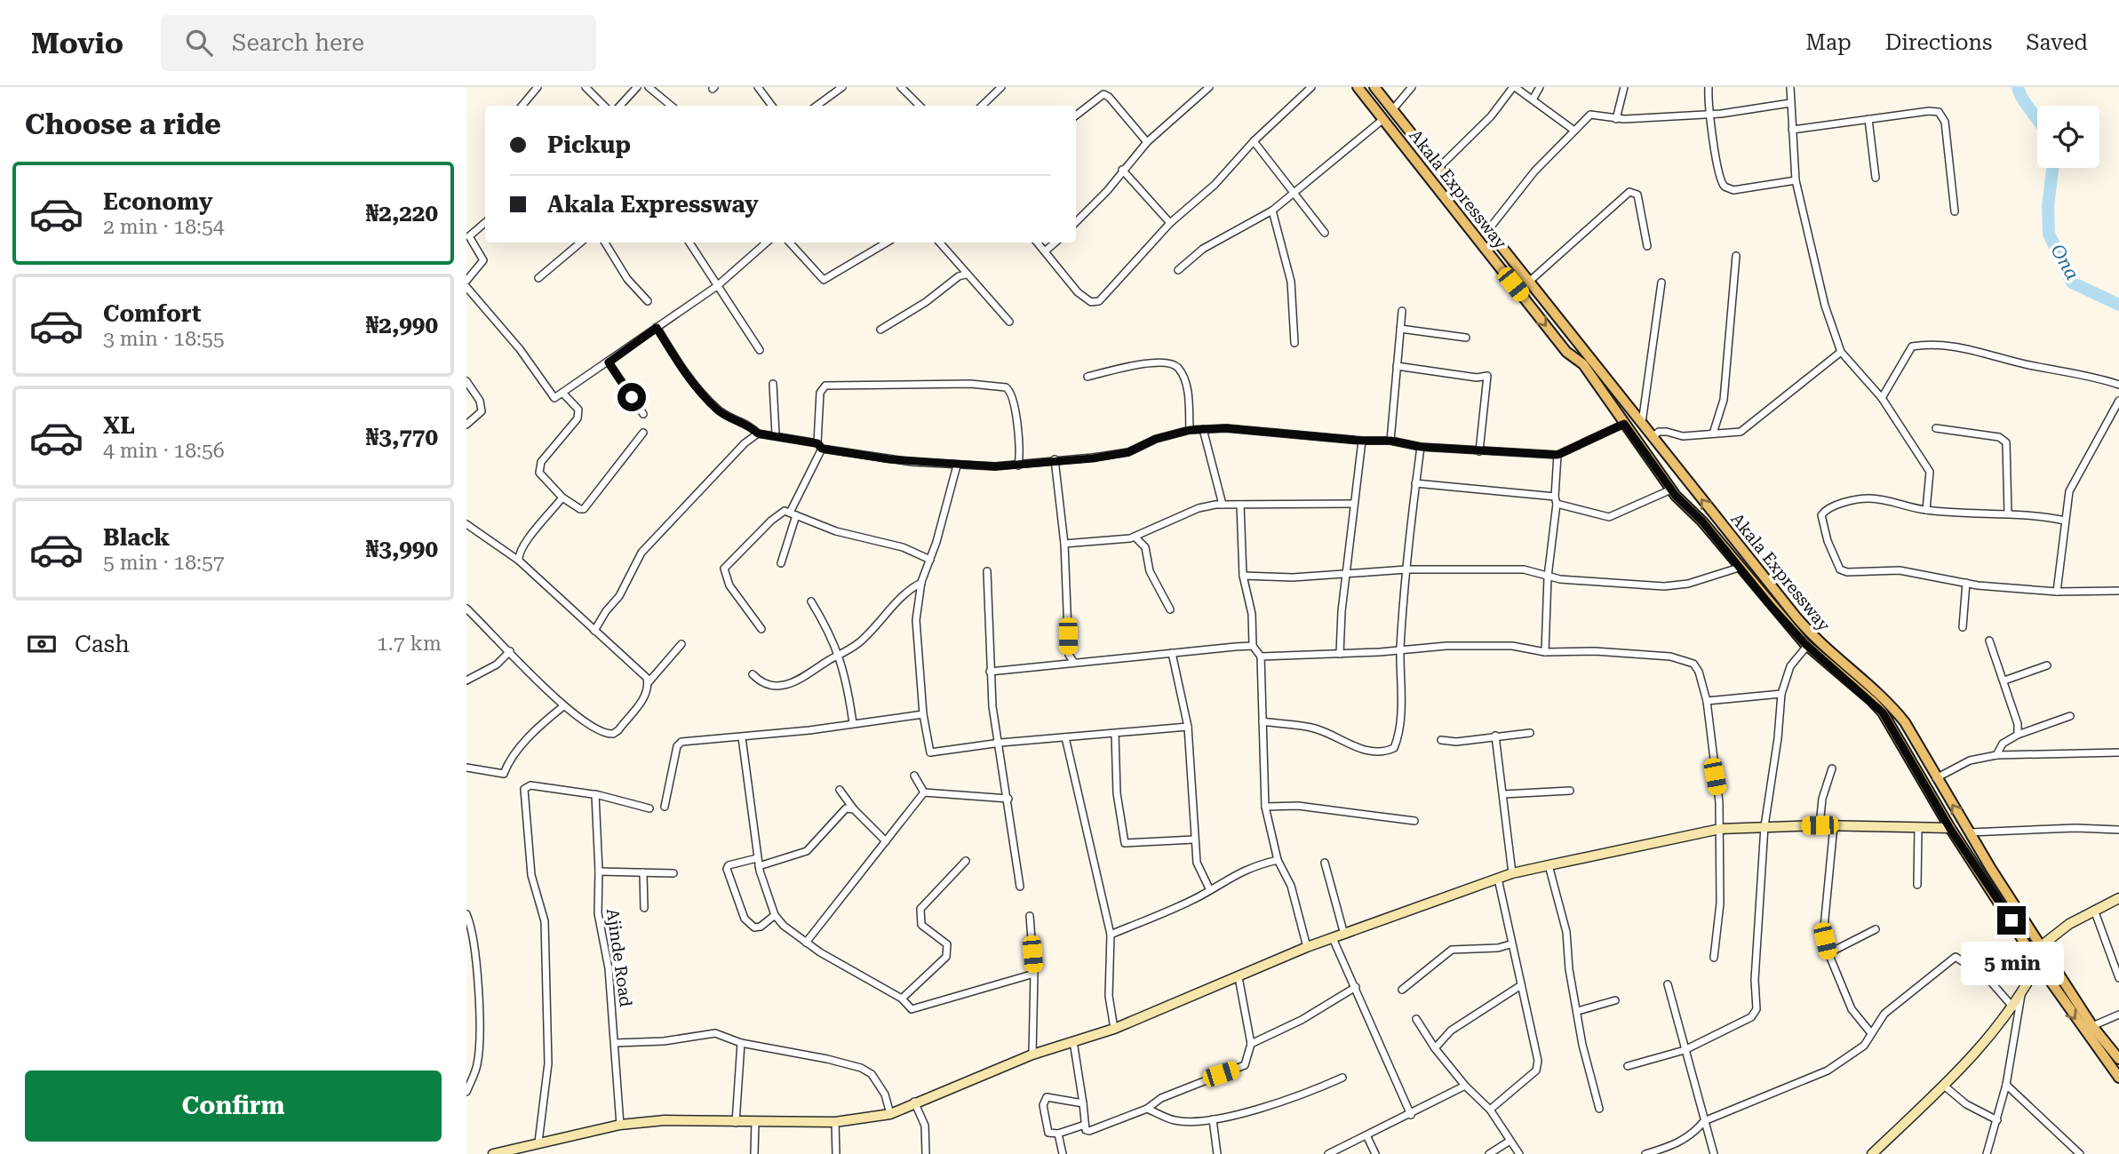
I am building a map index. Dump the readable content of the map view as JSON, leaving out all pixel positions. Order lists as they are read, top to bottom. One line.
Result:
{"streets":{"main road":["Akala Expressway"],"street":["Ajinde Road"]},"water":["Ona"],"page":{"header":"Movio","search":"Search here","nav":["Map","Directions","Saved"],"heading":"Choose a ride","banner":["Pickup","Akala Expressway"],"list":[{"name":"Economy","note":"2 min · 18:54","value":"₦2,220"},{"name":"Comfort","note":"3 min · 18:55","value":"₦2,990"},{"name":"XL","note":"4 min · 18:56","value":"₦3,770"},{"name":"Black","note":"5 min · 18:57","value":"₦3,990"}],"pay":["Cash","1.7 km"],"bubble":"5 min","buttons":"Confirm"}}
